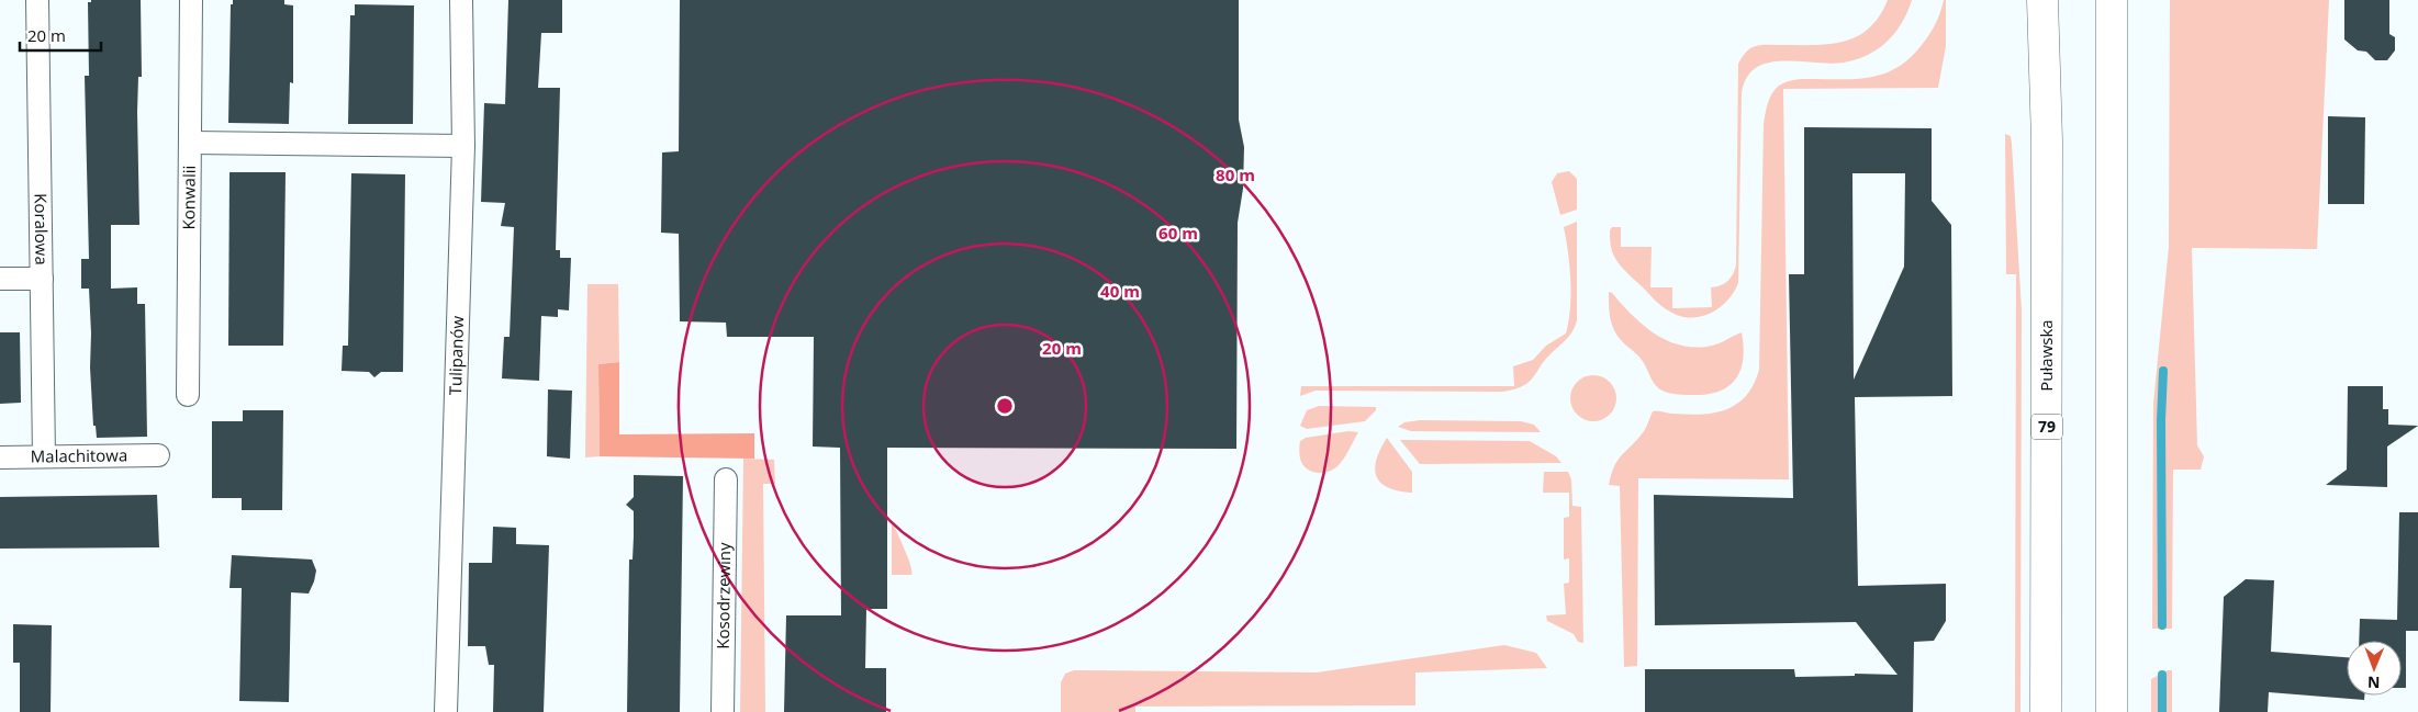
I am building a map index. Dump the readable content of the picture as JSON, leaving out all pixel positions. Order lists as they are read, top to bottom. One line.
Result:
{"streets":{"main road":["Puławska","79"],"street":["Konwalii","Koralowa","Tulipanów","Malachitowa","Kosodrzewiny"]},"crossings":[["Koralowa","Malachitowa"]],"scale_bar":"20 m","north":"bottom","rings":["80 m","60 m","40 m","20 m"]}
